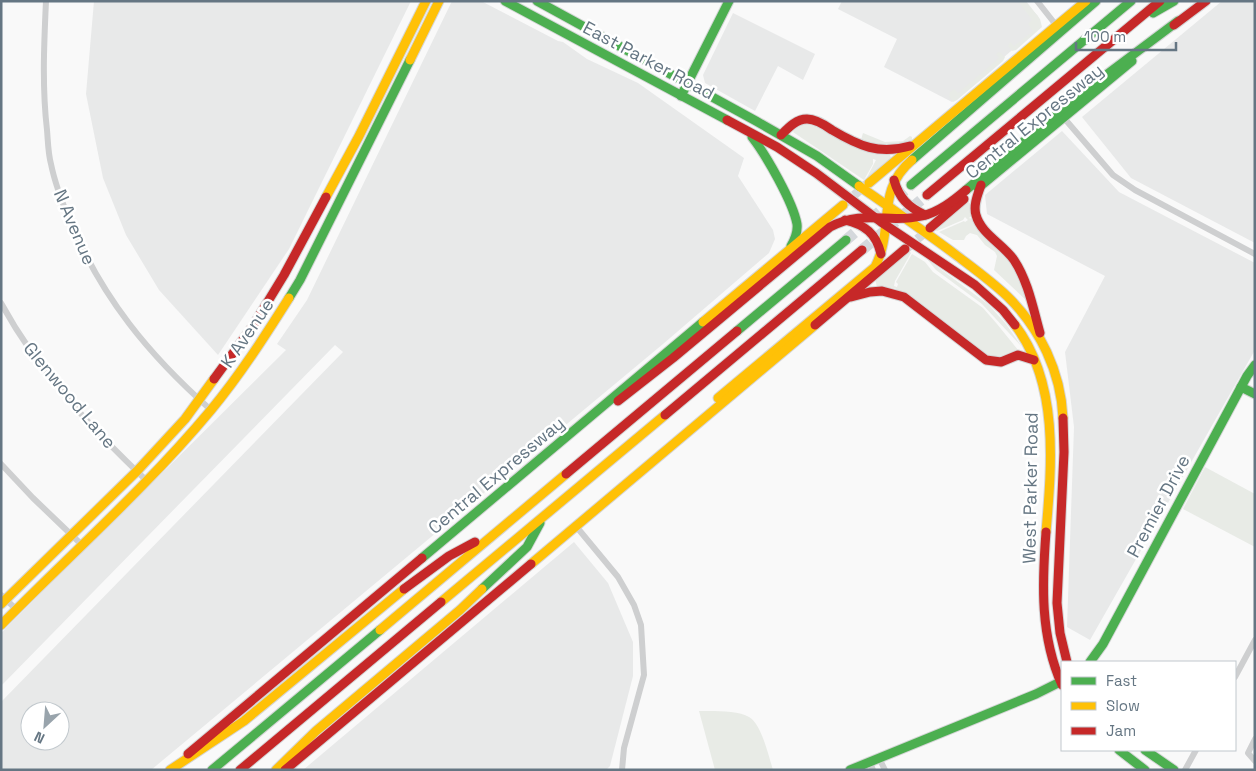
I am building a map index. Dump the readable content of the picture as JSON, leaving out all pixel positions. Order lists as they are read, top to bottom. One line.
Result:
{"streets":{"main road":["East Parker Road","Central Expressway","K Avenue","West Parker Road","Premier Drive"],"street":["N Avenue","Glenwood Lane"]},"crossings":[["East Parker Road","West Parker Road"],["N Avenue","K Avenue"],["K Avenue","Glenwood Lane"]],"legend":["Fast","Slow","Jam"],"scale_bar":"100 m","north":"bottom left"}
